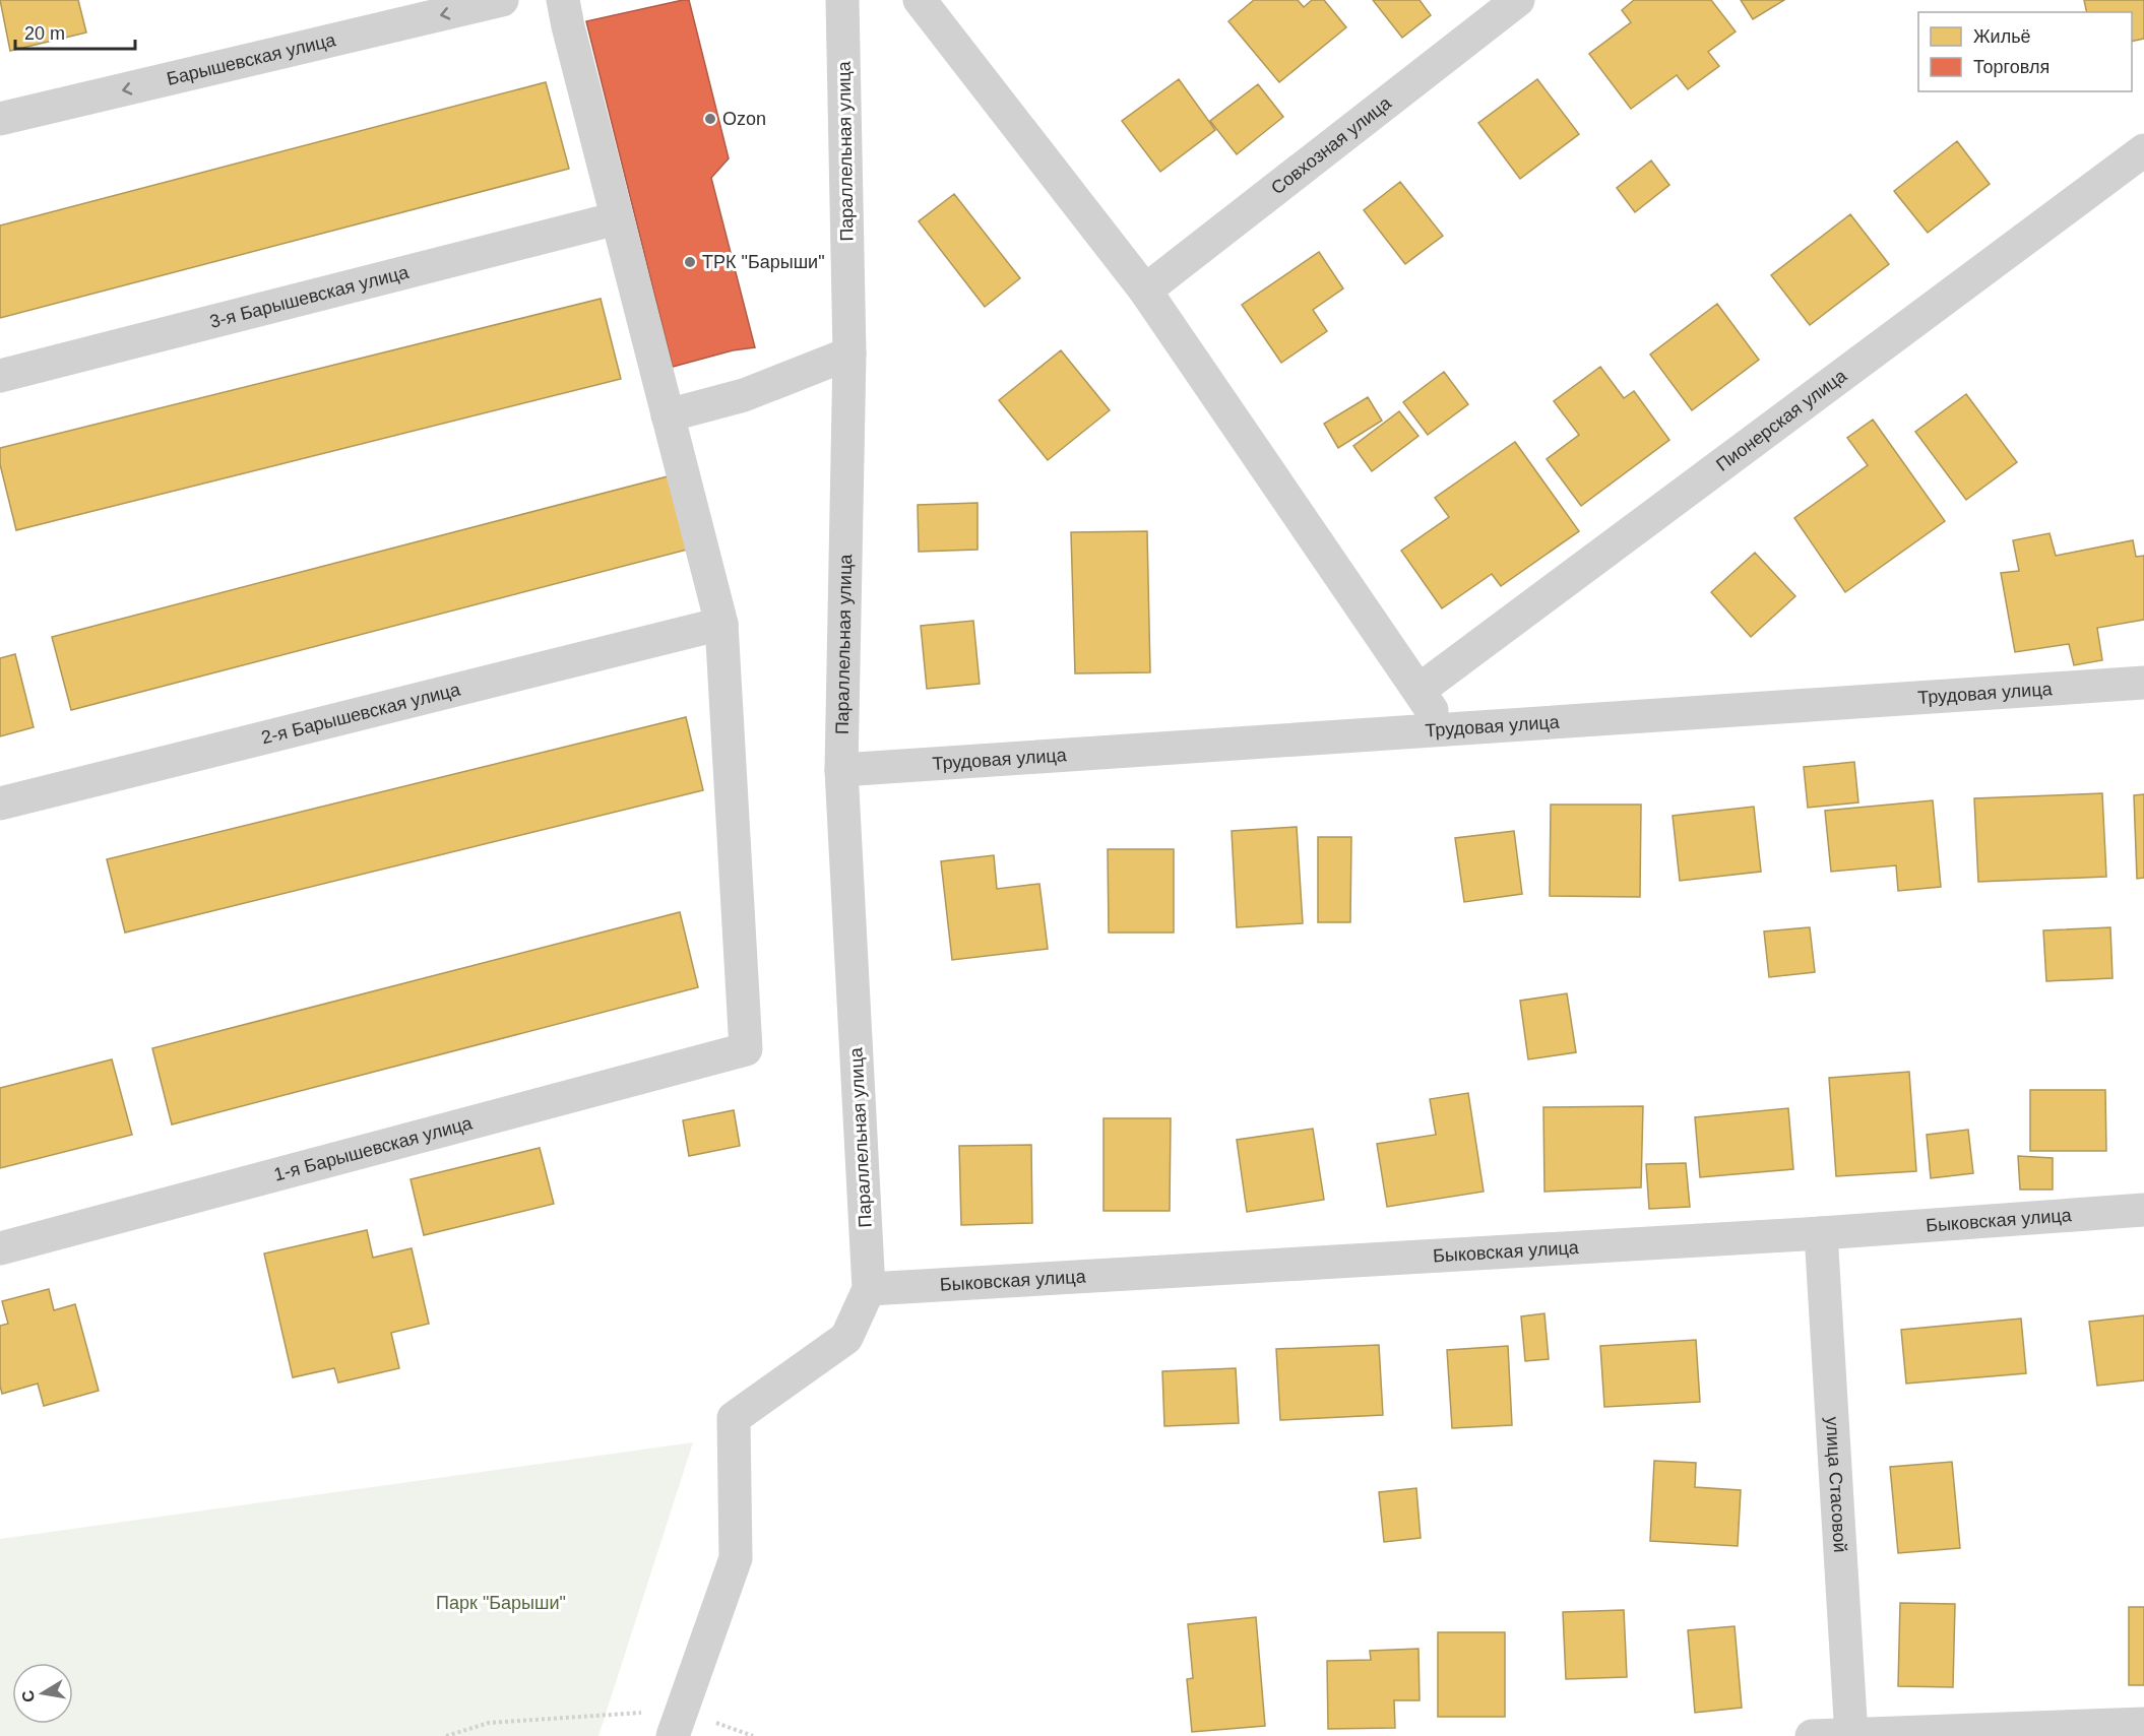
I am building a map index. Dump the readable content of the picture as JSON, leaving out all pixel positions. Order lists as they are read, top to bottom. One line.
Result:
{"streets":{"street":["Барышевская улица","Совхозная улица","Параллельная улица","3-я Барышевская улица","Пионерская улица","Трудовая улица","2-я Барышевская улица","1-я Барышевская улица","Быковская улица","улица Стасовой"]},"crossings":[["Параллельная улица","Трудовая улица"],["Параллельная улица","Быковская улица"],["2-я Барышевская улица","1-я Барышевская улица"],["Быковская улица","улица Стасовой"]],"one_way":["Барышевская улица"],"parks":["Парк \"Барыши\""],"places":["Ozon","ТРК \"Барыши\""],"legend":["Жильё","Торговля"],"scale_bar":"20 m","north":"left"}
